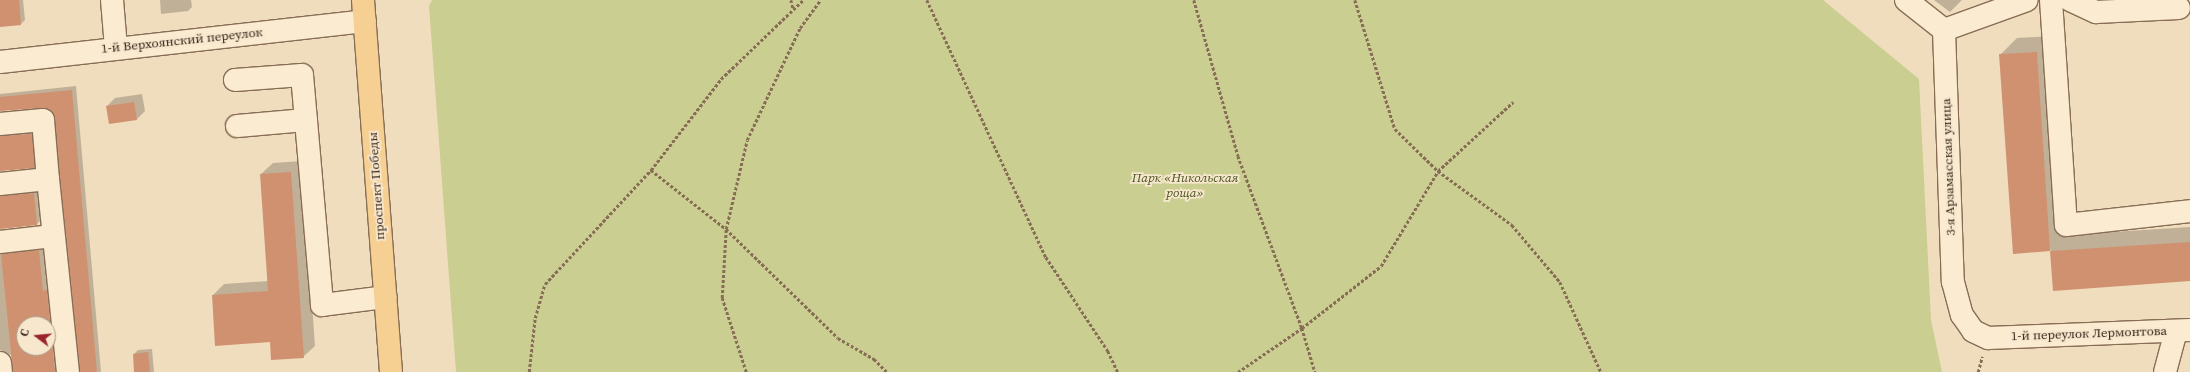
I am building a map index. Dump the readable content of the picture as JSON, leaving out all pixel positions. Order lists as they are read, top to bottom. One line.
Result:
{"streets":{"main road":["проспект Победы"],"street":["1-й Верхоянский переулок","3-я Арзамасская улица","1-й переулок Лермонтова"]},"crossings":[["1-й Верхоянский переулок","проспект Победы"],["3-я Арзамасская улица","1-й переулок Лермонтова"]],"parks":["Парк «Никольская роща»"],"north":"left"}
